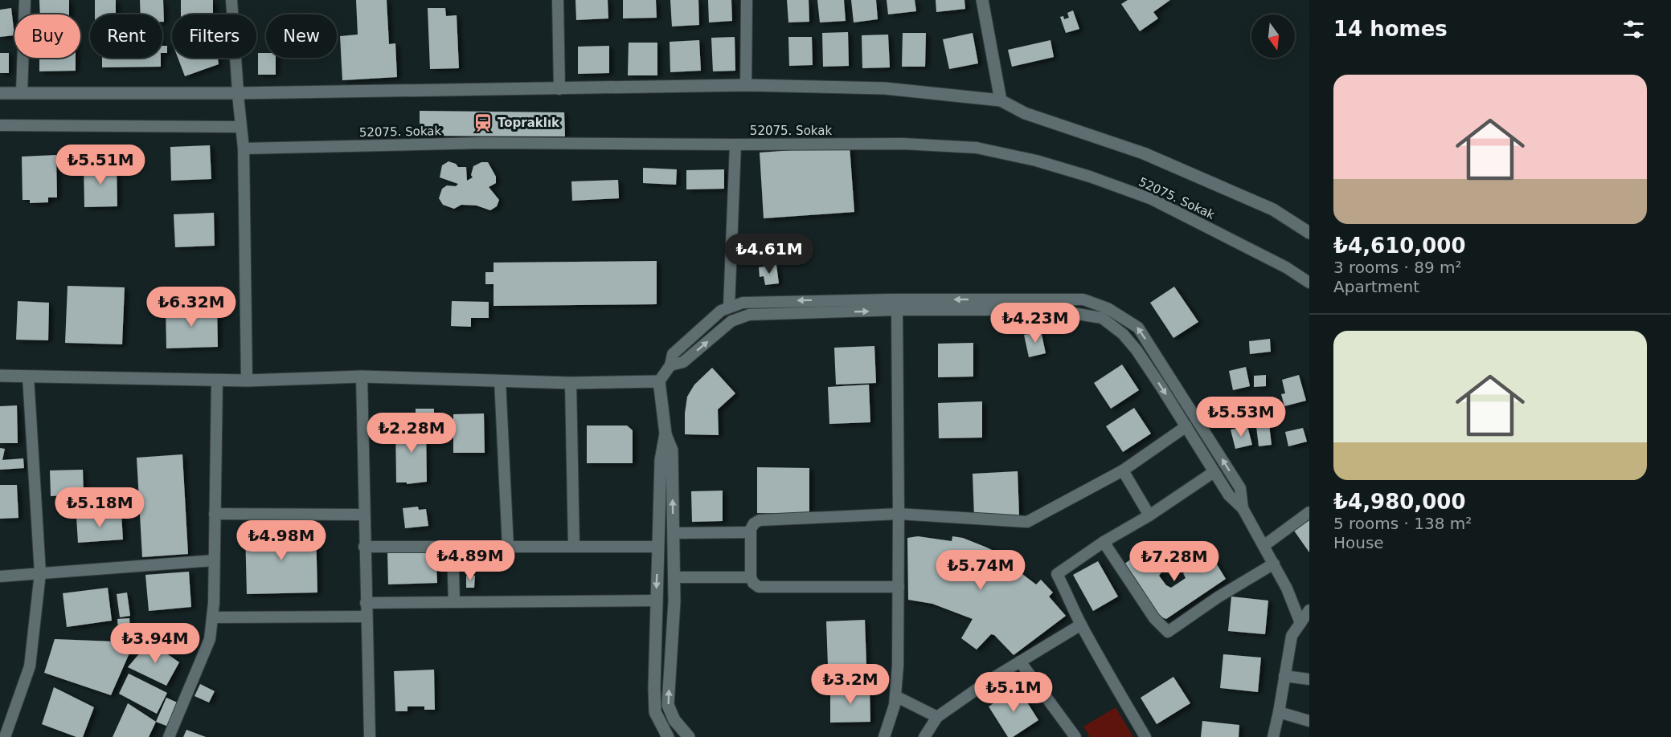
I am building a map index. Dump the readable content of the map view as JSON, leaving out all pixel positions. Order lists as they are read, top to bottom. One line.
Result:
{"streets":{"street":["52075. Sokak"]},"places":{"station":["Topraklık"]},"north":"bottom","page":{"heading":"14 homes","chip":["Buy","Rent","Filters","New"],"list":[{"name":"₺4,610,000","note":"3 rooms · 89 m² · Apartment"},{"name":"₺4,980,000","note":"5 rooms · 138 m² · House"}],"price":["₺5.51M","₺4.61M","₺6.32M","₺4.23M","₺5.53M","₺2.28M","₺5.18M","₺4.98M","₺4.89M","₺7.28M","₺5.74M","₺3.94M","₺3.2M","₺5.1M"]}}
